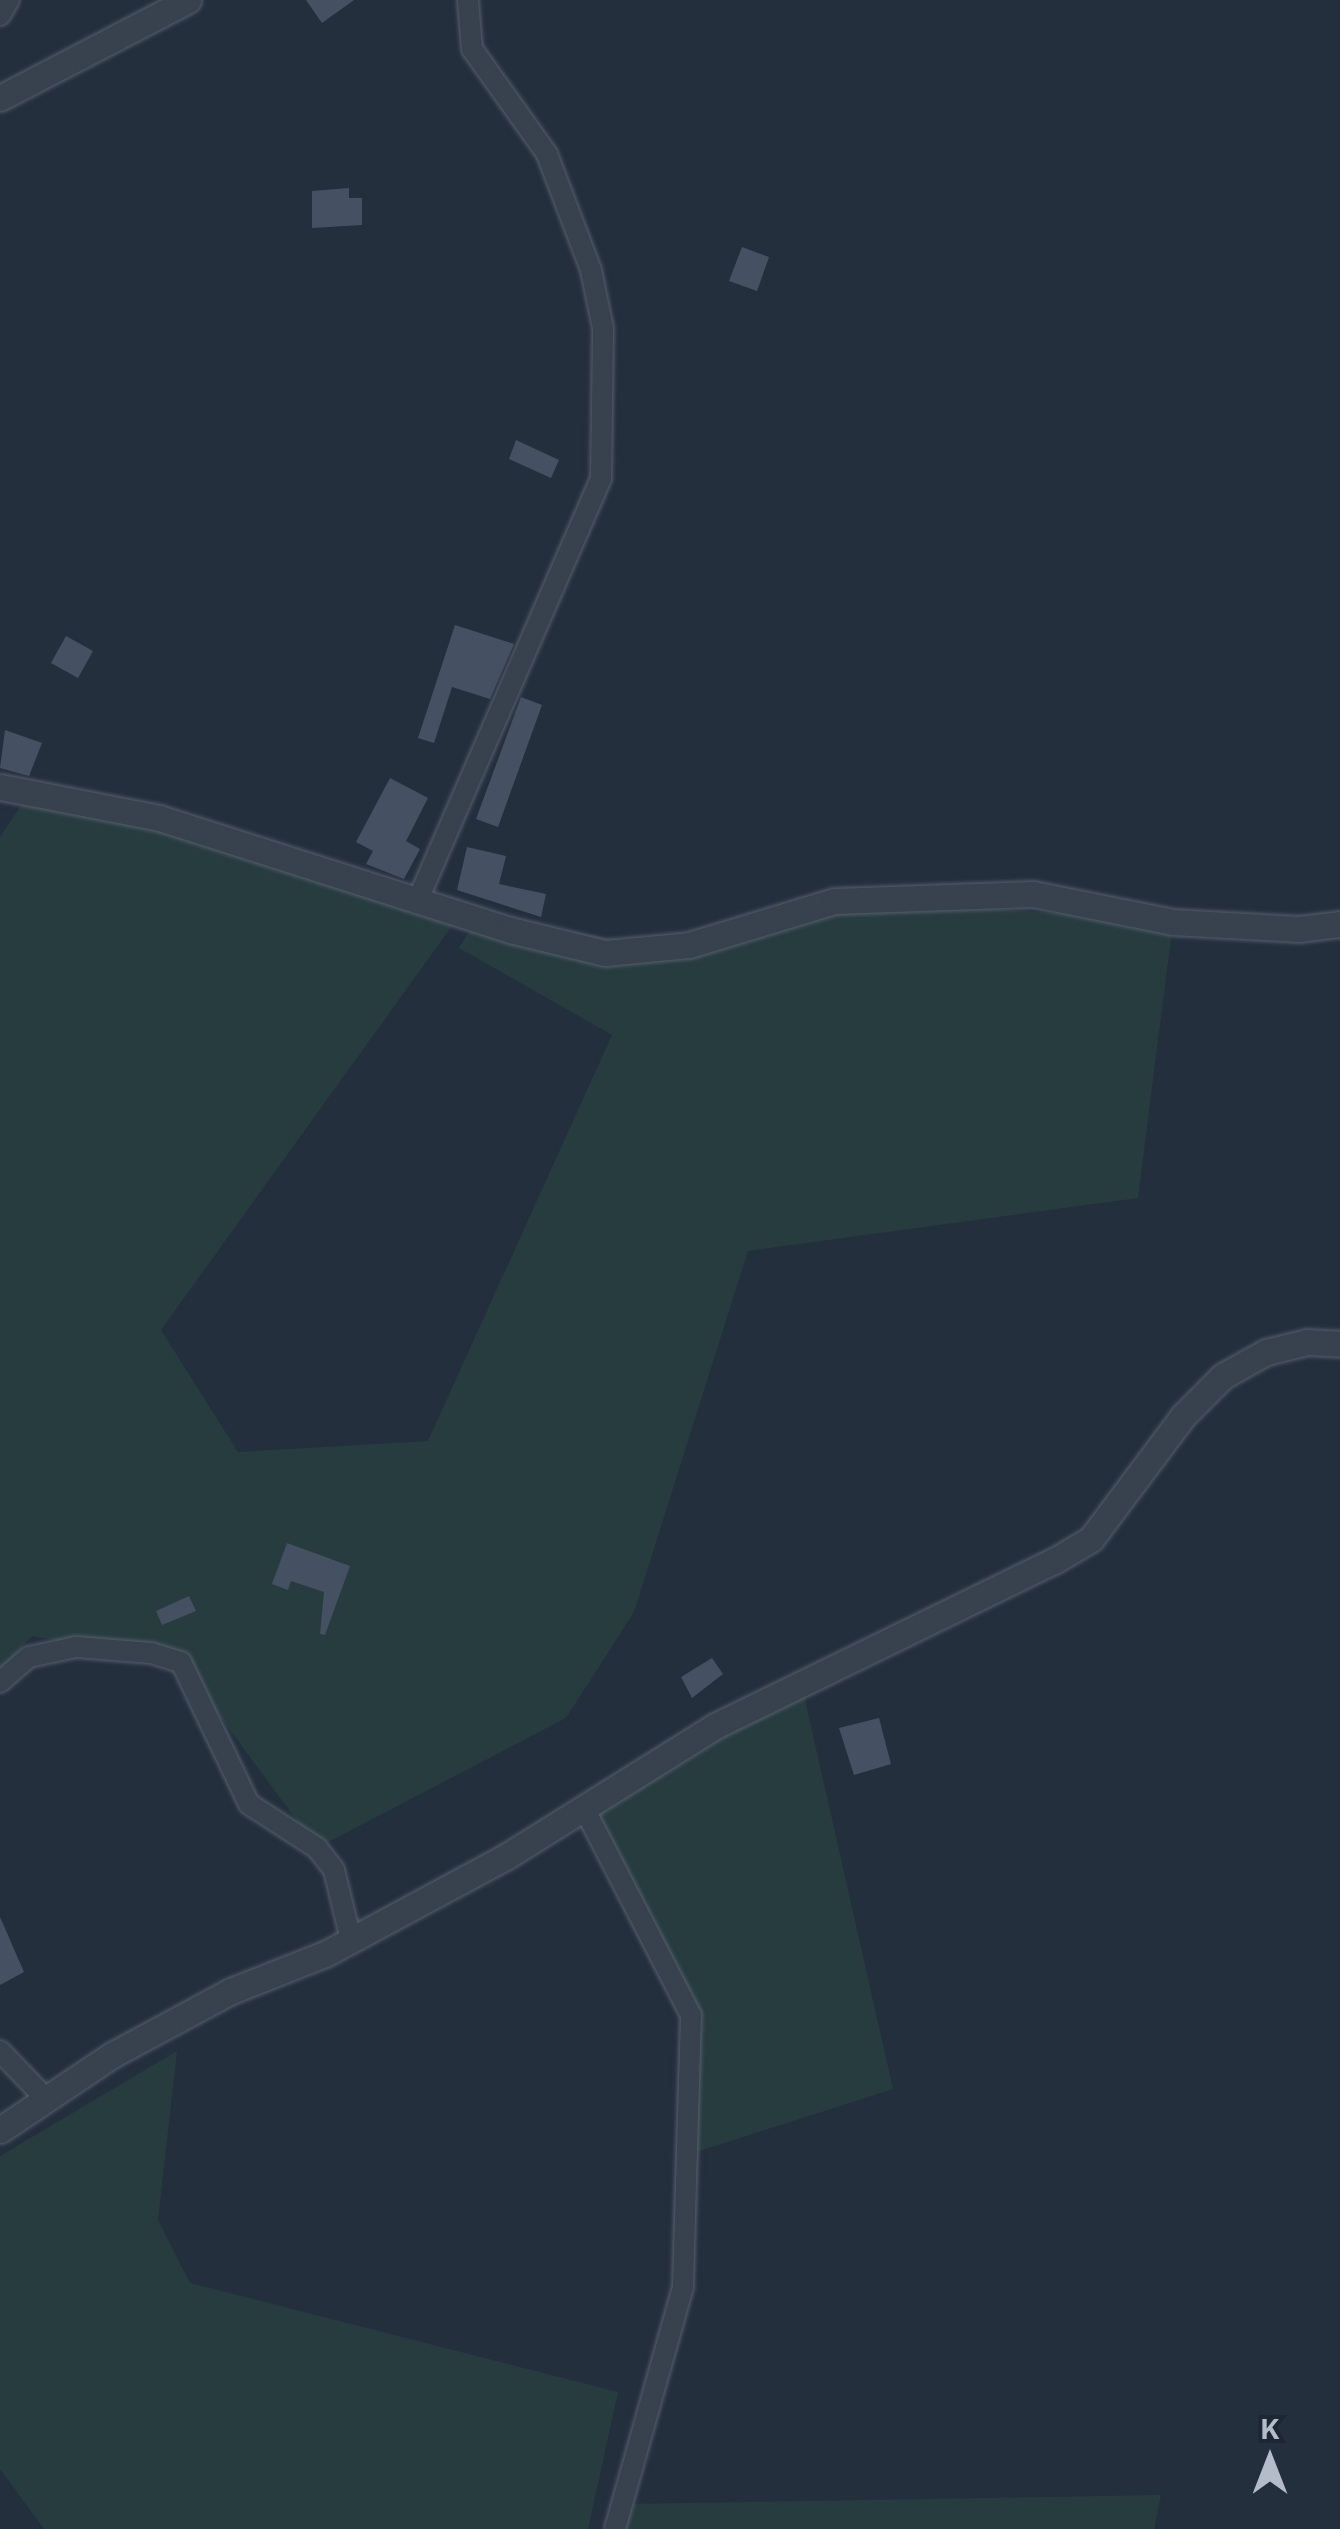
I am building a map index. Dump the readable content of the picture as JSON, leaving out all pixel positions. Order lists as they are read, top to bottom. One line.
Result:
{"north":"top"}
